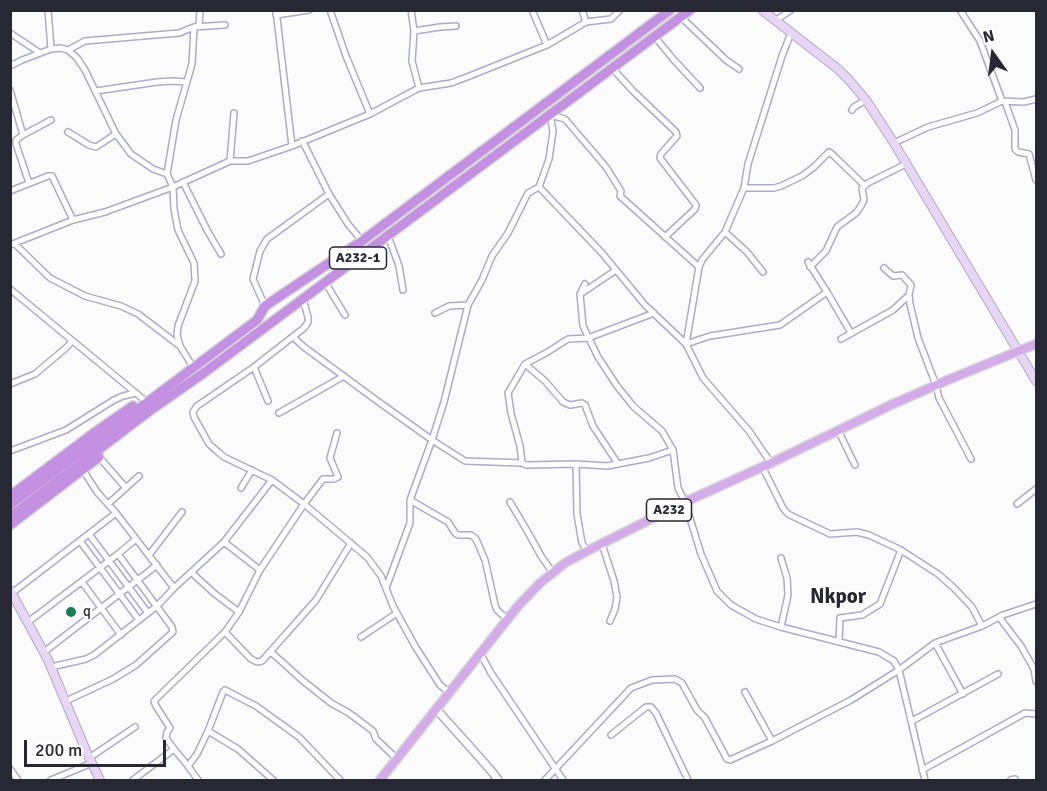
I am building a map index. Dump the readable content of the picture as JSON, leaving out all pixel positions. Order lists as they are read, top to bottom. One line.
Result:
{"streets":{"highway":["A232-1"],"main road":["A232"]},"districts":["Nkpor"],"places":["q"],"scale_bar":"200 m","north":"top"}
